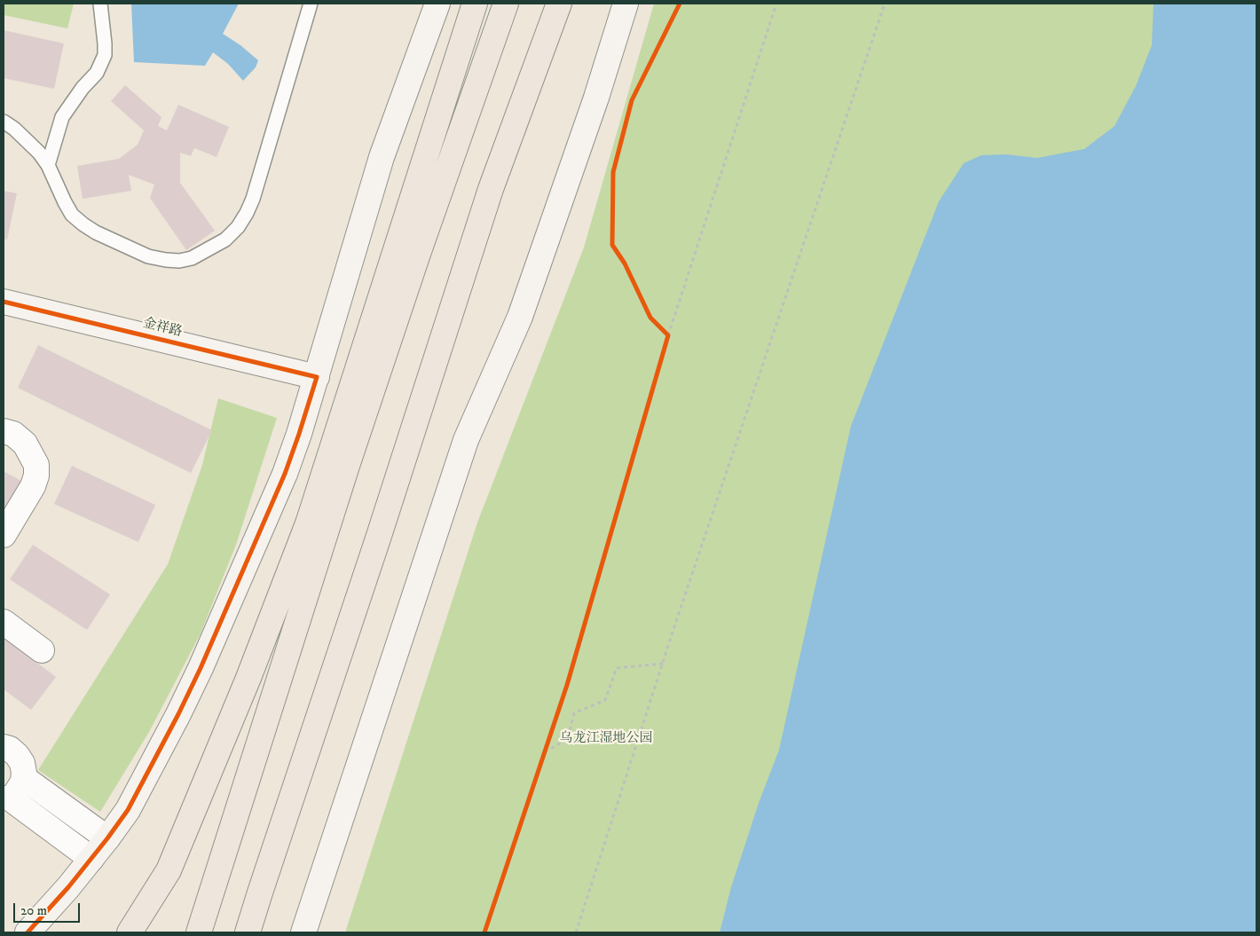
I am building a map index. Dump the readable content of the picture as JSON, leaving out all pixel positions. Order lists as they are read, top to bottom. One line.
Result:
{"streets":{"main road":["金祥路"]},"parks":["乌龙江湿地公园"],"scale_bar":"20 m"}
